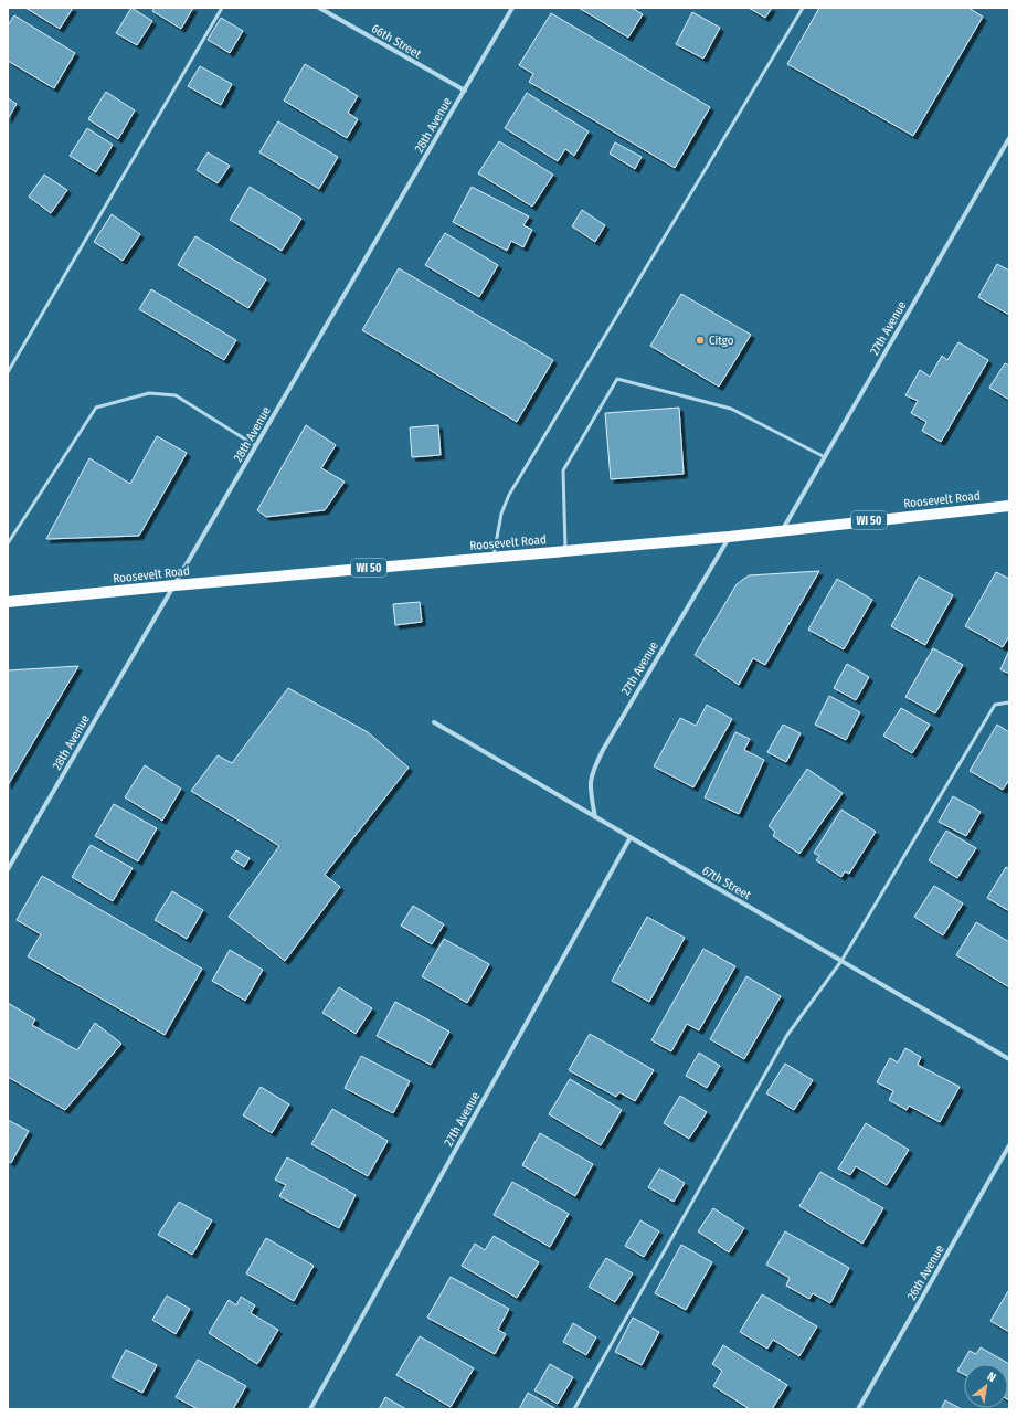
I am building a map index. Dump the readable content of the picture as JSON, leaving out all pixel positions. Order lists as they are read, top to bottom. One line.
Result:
{"streets":{"main road":["Roosevelt Road","WI 50"],"street":["66th Street","28th Avenue","27th Avenue","67th Street","26th Avenue"]},"crossings":[["66th Street","28th Avenue"],["28th Avenue","Roosevelt Road"],["27th Avenue","Roosevelt Road"],["27th Avenue","67th Street"]],"places":["Citgo"],"north":"top right"}
